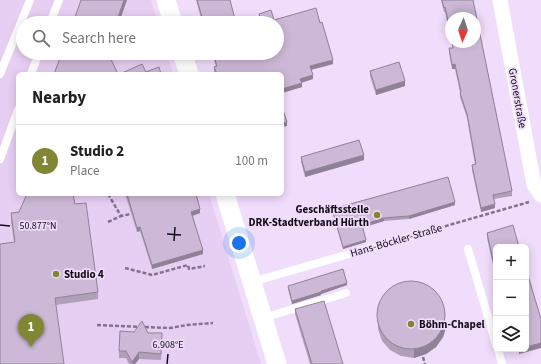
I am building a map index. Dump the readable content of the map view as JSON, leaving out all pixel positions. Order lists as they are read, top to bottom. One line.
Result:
{"streets":{"street":["Gronerstraße"],"lane":["Hans-Böckler-Straße"]},"crossings":[["Gronerstraße","Hans-Böckler-Straße"]],"places":["Geschäftsstelle DRK-Stadtverband Hürth","Studio 4","Böhm-Chapel"],"north":"bottom","page":{"search":"Search here","heading":"Nearby","list":[{"mark":"1","name":"Studio 2","note":"Place","value":"100 m"}],"map_buttons":["+","−"],"pins":"1"},"coordinates":["50.877°N","6.908°E"]}
